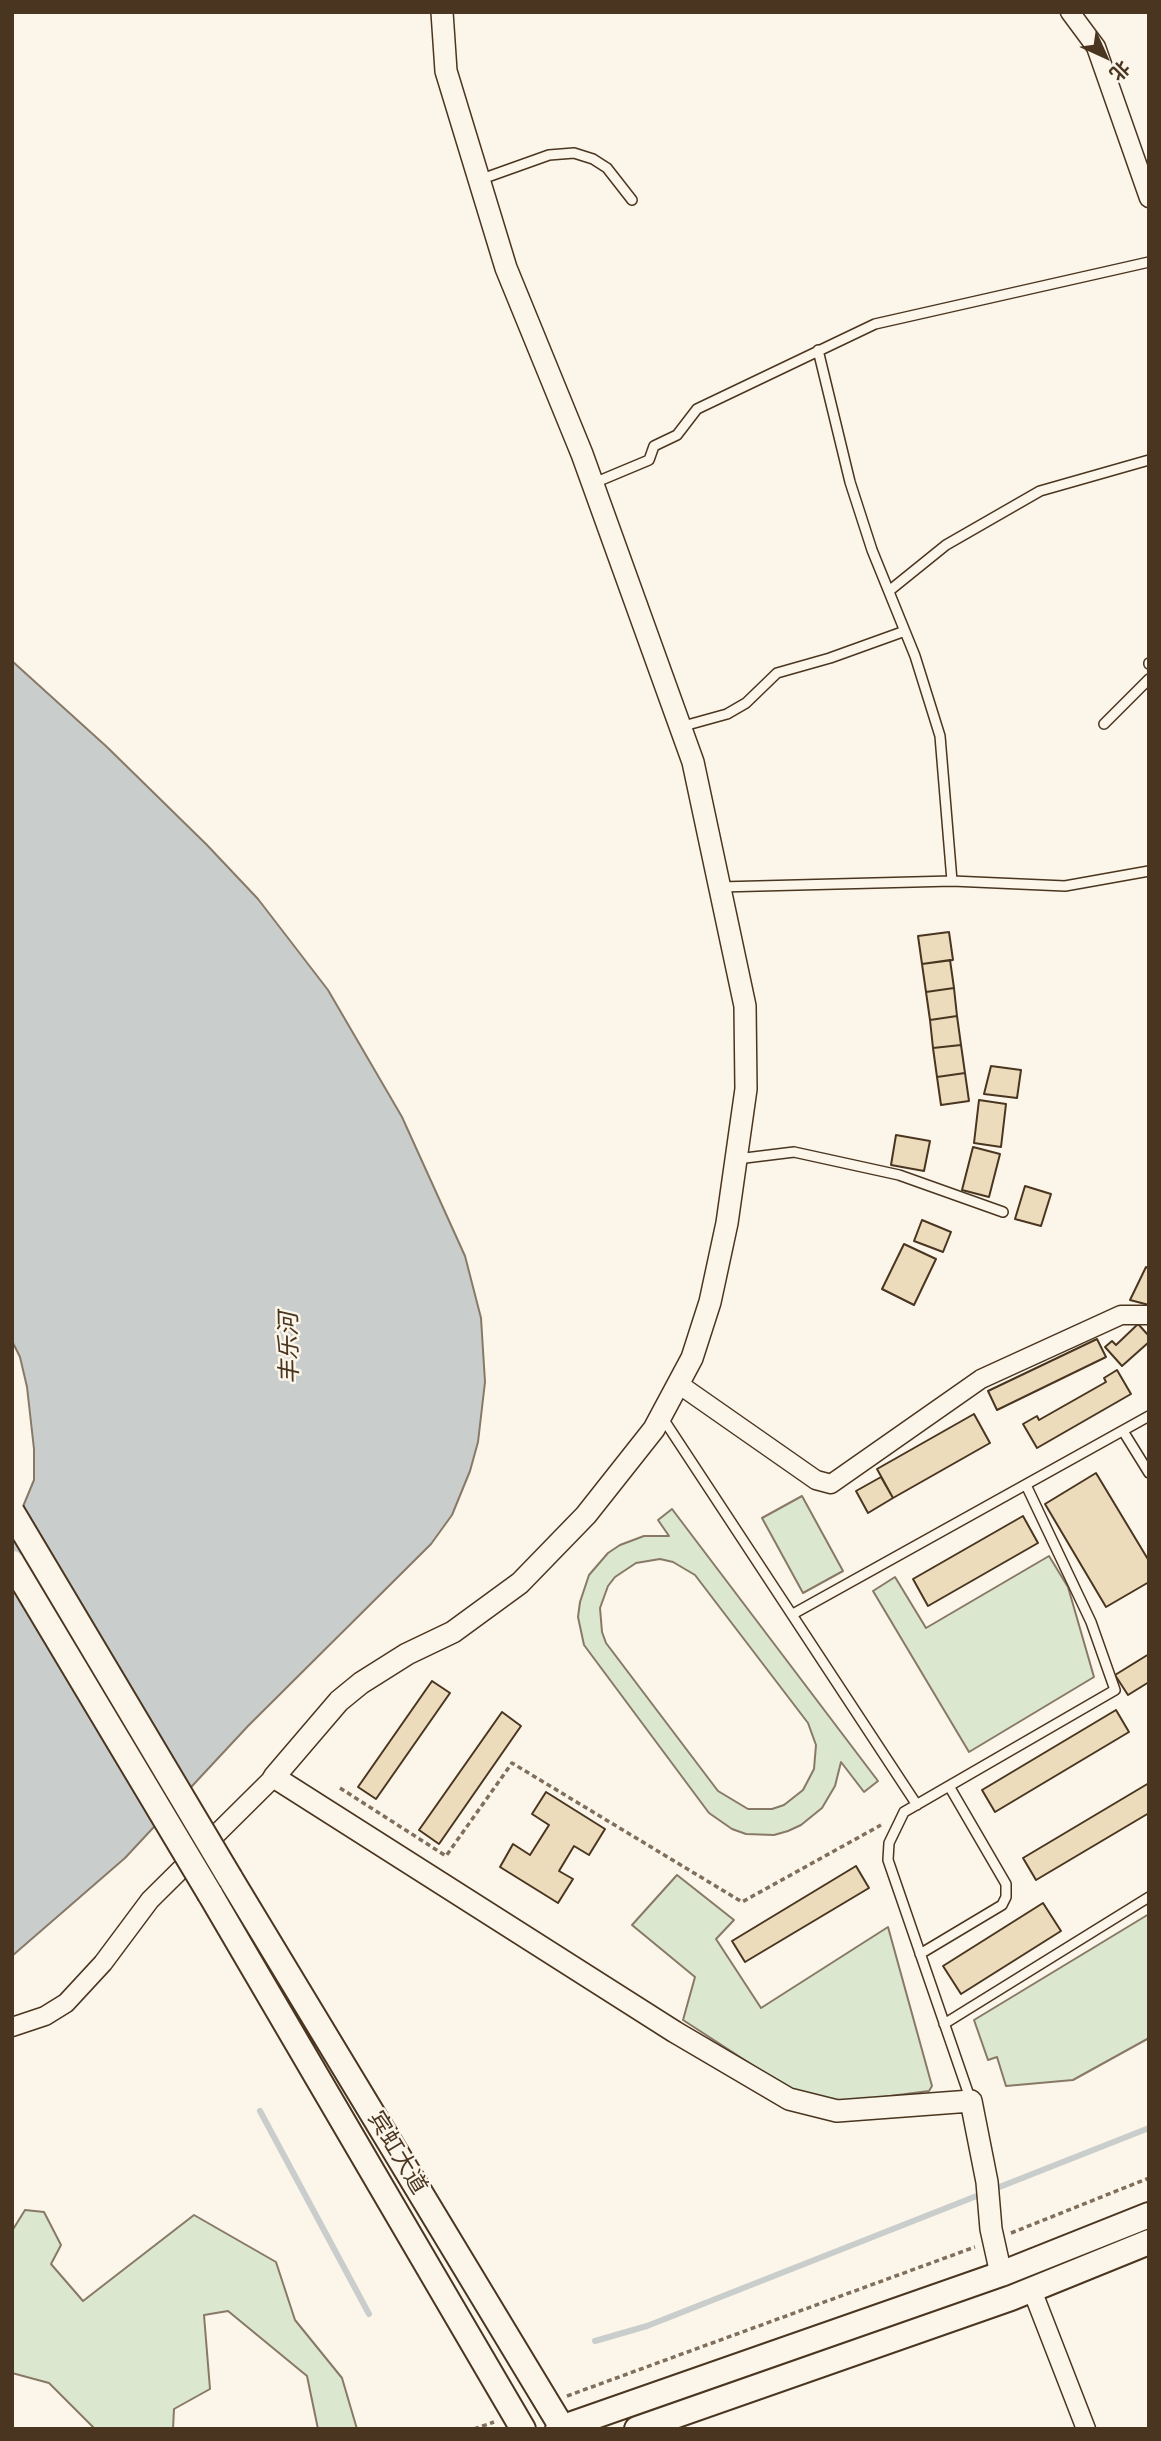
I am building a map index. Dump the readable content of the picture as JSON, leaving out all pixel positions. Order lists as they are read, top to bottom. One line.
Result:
{"streets":{"main road":["宾虹大道"]},"water":["丰乐河"],"north":"bottom right"}
